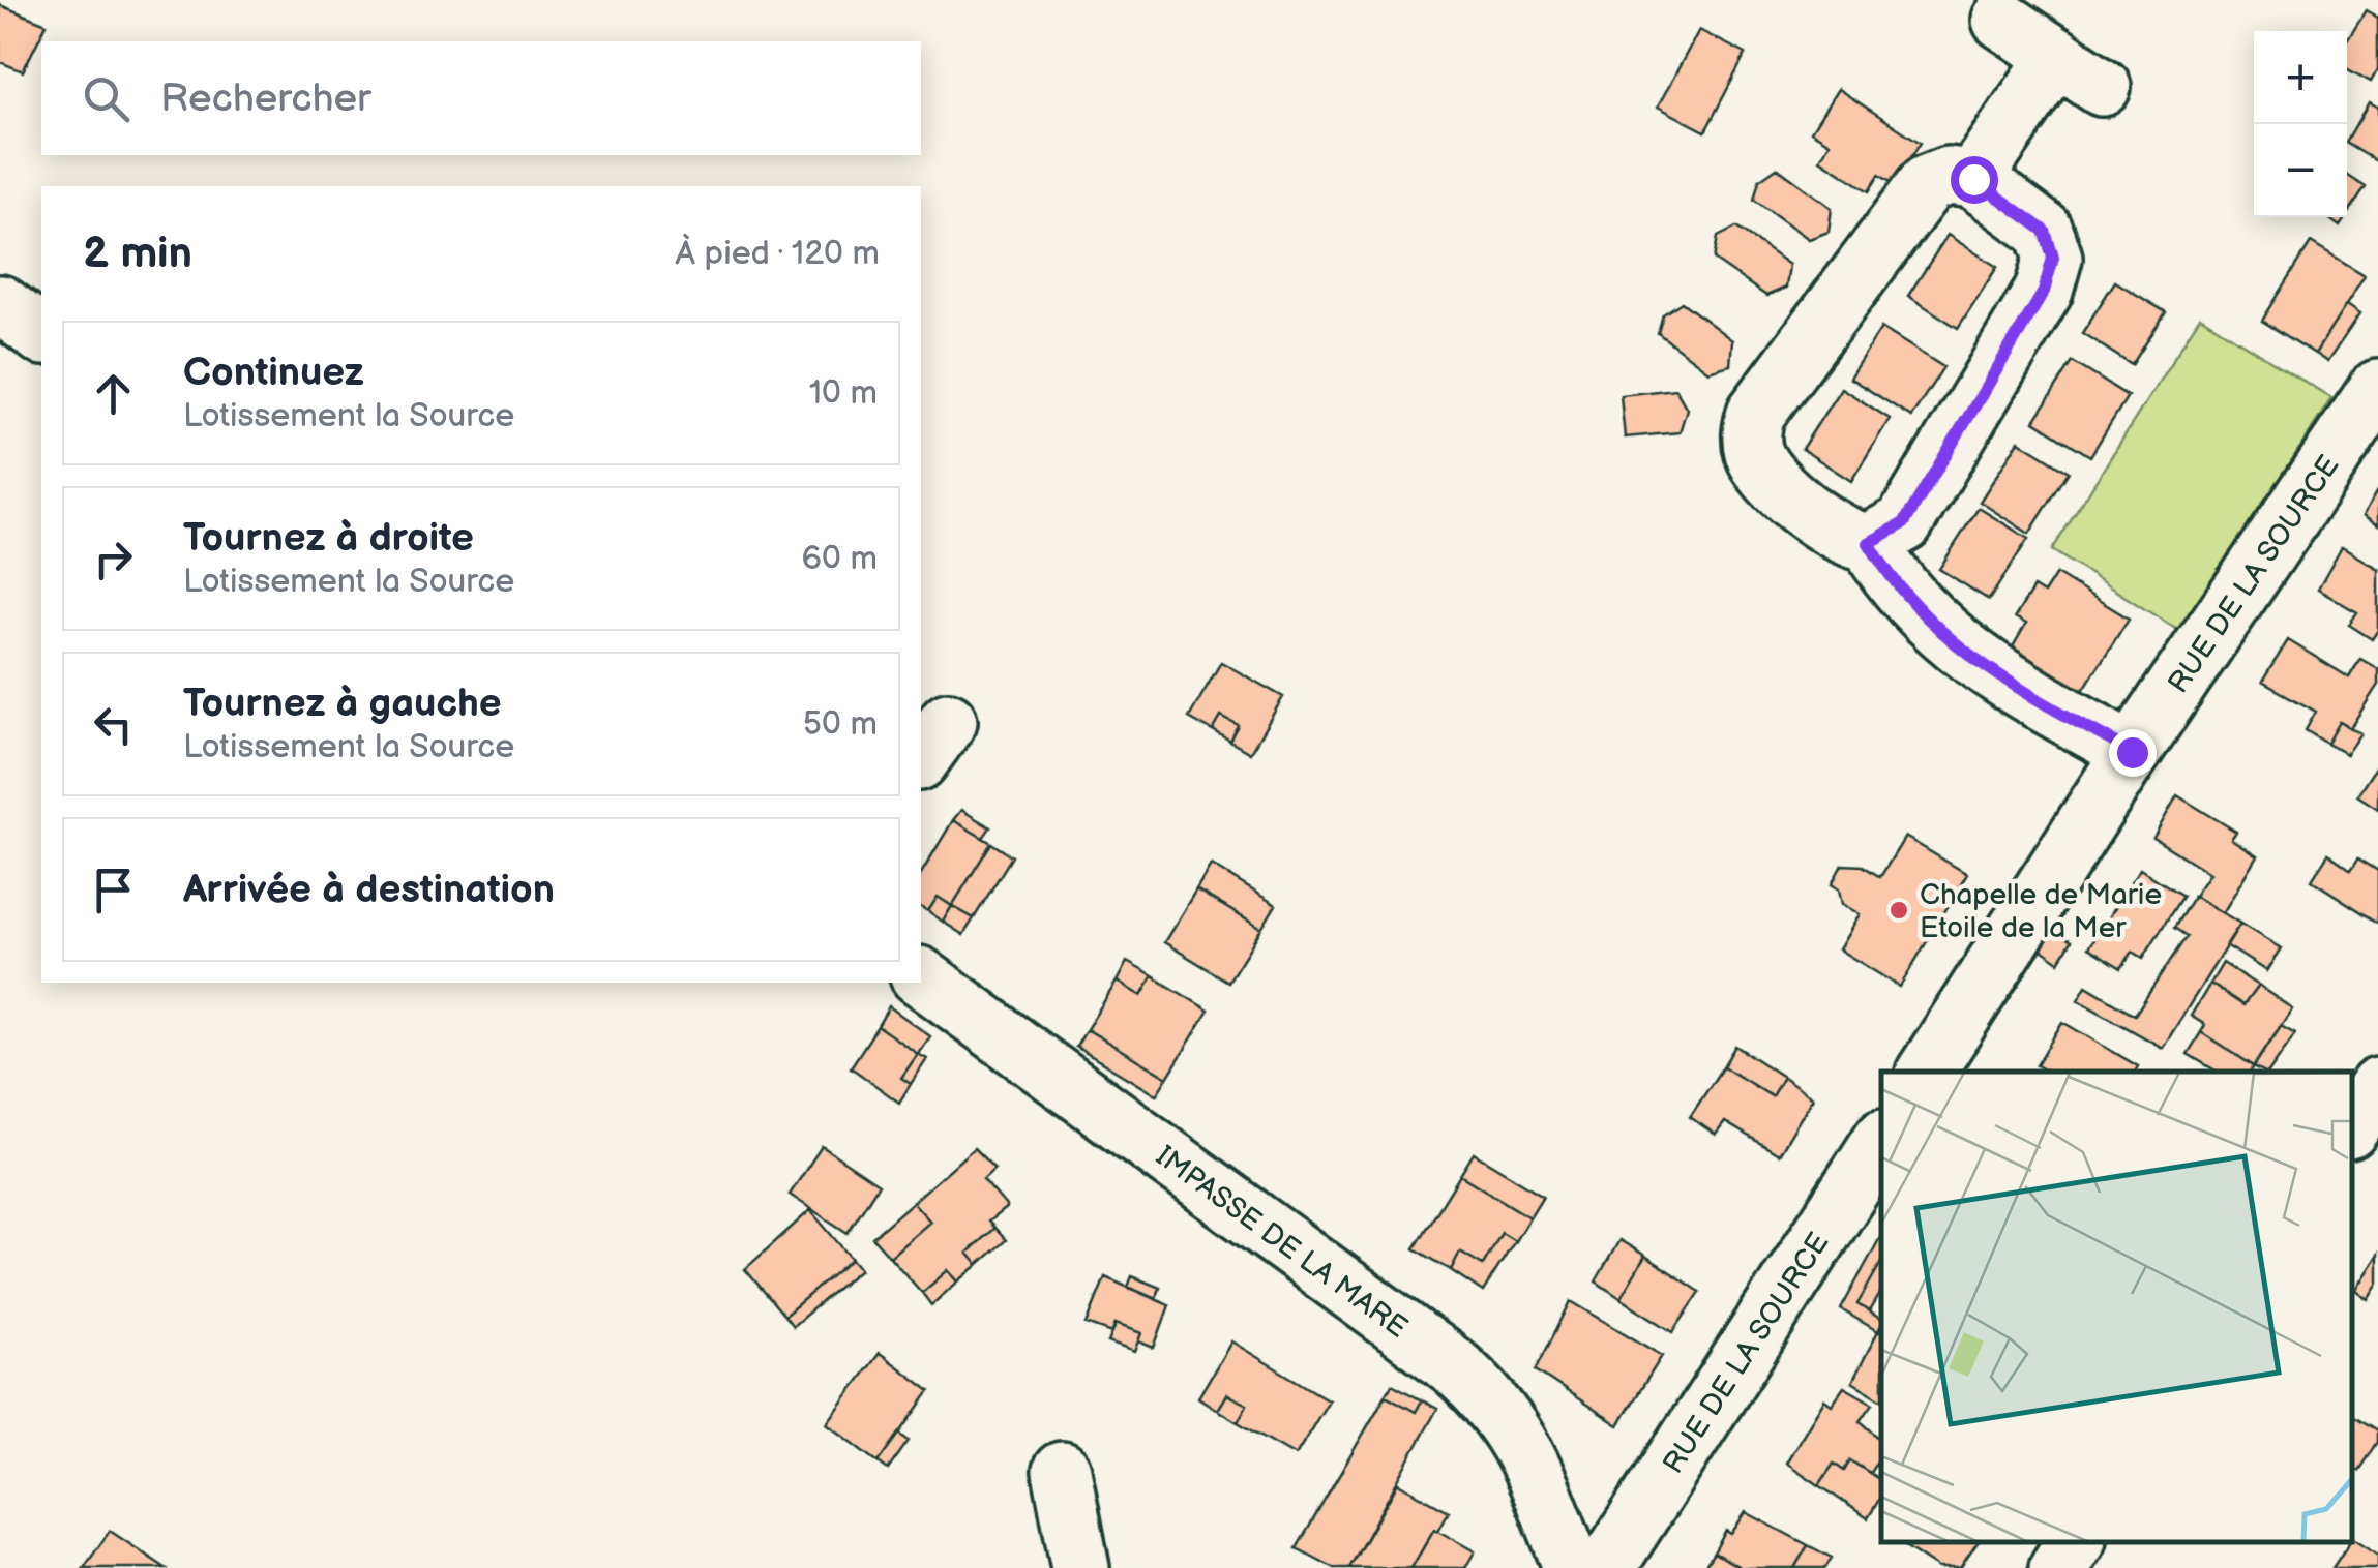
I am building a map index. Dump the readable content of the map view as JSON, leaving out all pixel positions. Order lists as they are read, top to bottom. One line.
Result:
{"streets":{"street":["RUE DE LA SOURCE","IMPASSE DE LA MARE"]},"places":["Chapelle de Marie Etoile de la Mer"],"page":{"map_buttons":["+","−"],"search":"Rechercher","heading":["2 min","À pied · 120 m"],"list":[["Continuez","Lotissement la Source","10 m"],["Tournez à droite","Lotissement la Source","60 m"],["Tournez à gauche","Lotissement la Source","50 m"],"Arrivée à destination"]}}
